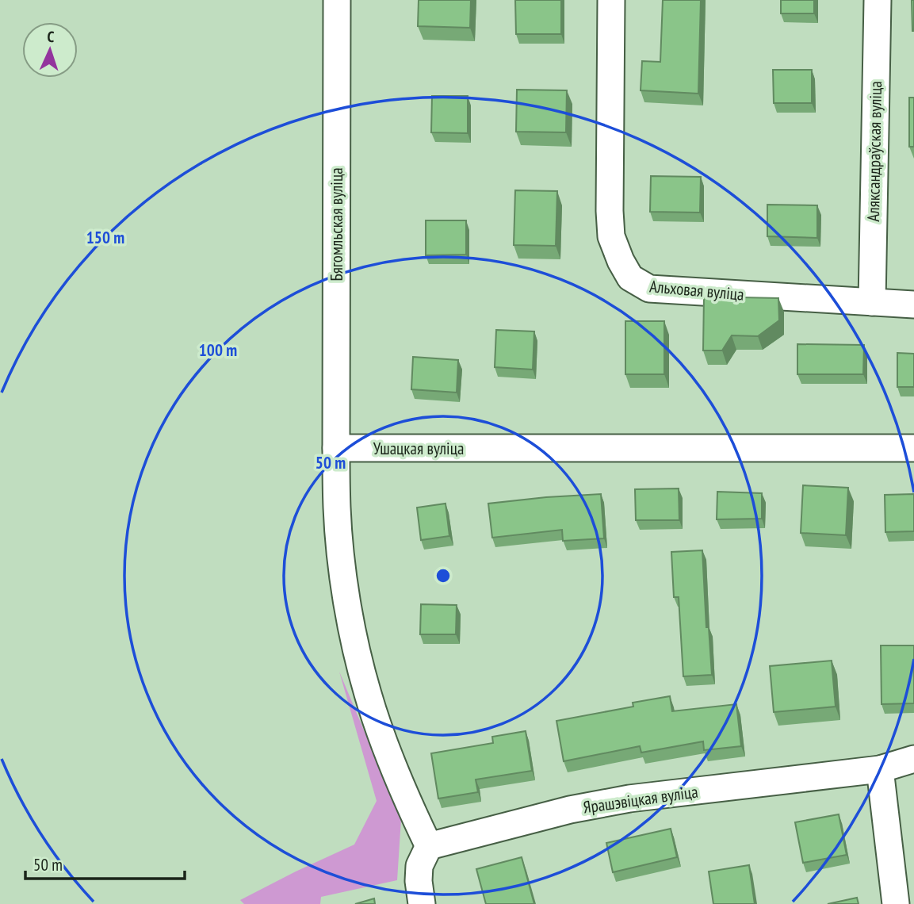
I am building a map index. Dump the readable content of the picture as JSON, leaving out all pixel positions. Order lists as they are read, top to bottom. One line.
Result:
{"streets":{"street":["Аляксандраўская вуліца","Бягомльская вуліца","Альховая вуліца","Ушацкая вуліца","Ярашэвіцкая вуліца"]},"crossings":[["Аляксандраўская вуліца","Альховая вуліца"],["Бягомльская вуліца","Ушацкая вуліца"]],"scale_bar":"50 m","north":"top","rings":["150 m","100 m","50 m"]}
